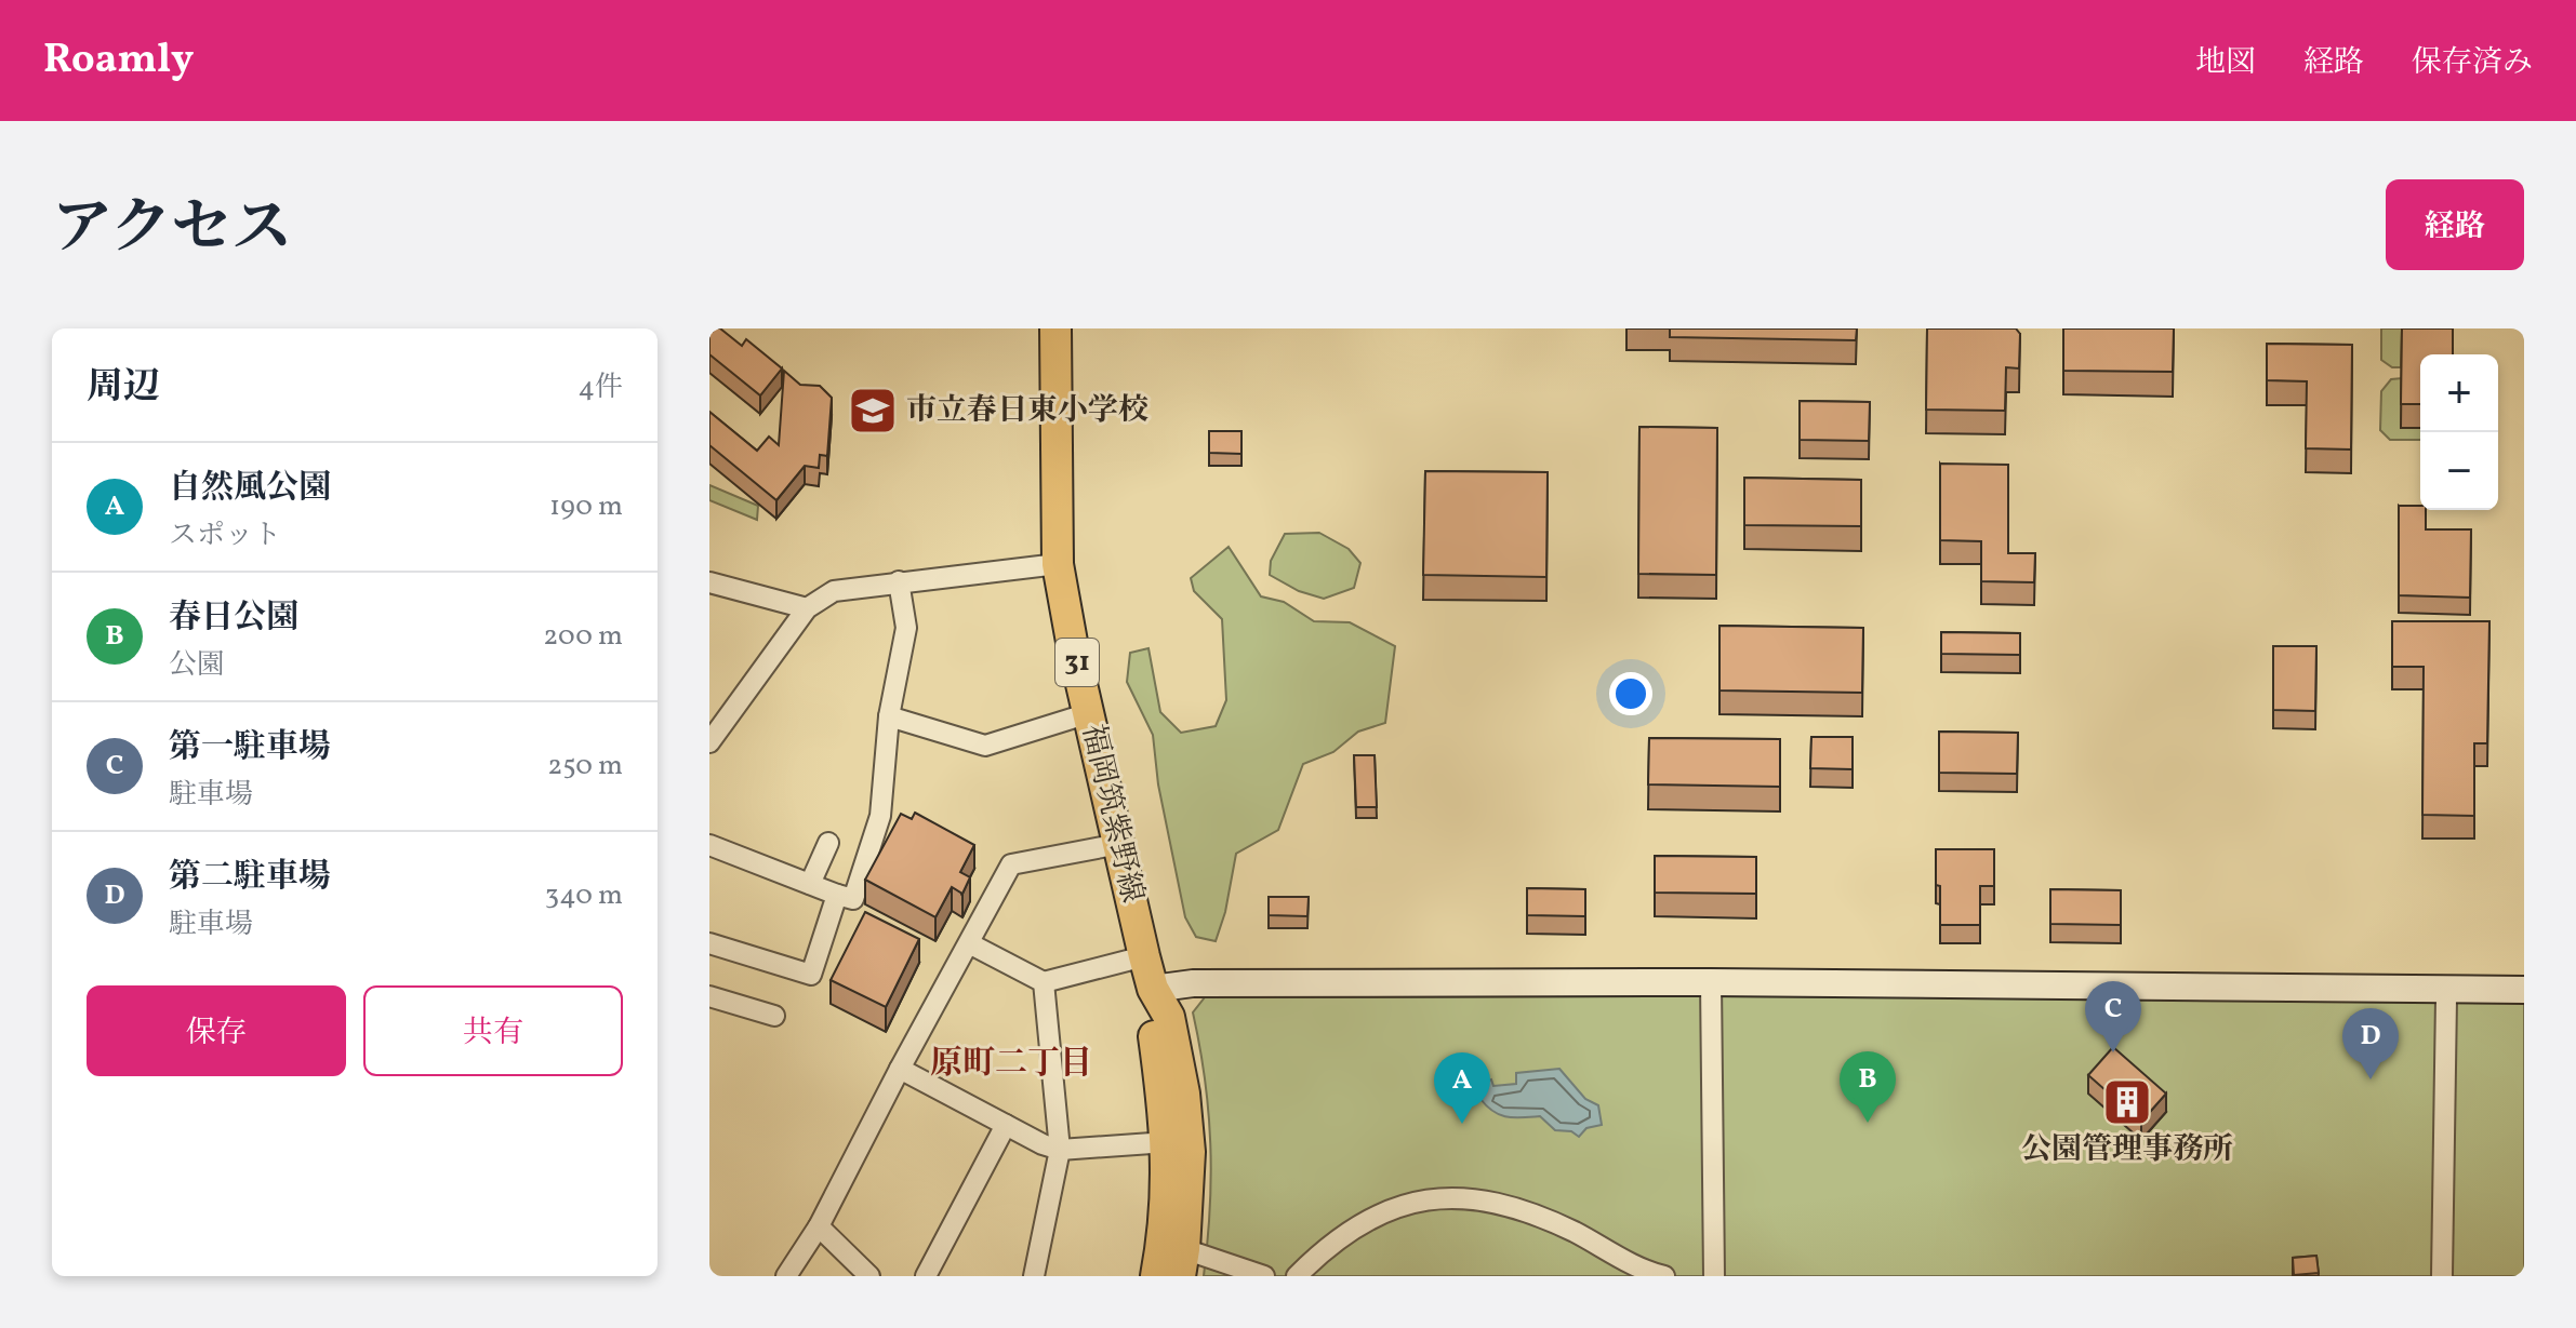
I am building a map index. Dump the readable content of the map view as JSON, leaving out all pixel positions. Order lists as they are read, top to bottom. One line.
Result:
{"streets":{"main road":["31","福岡筑紫野線"]},"districts":["原町二丁目"],"places":{"school or university":["市立春日東小学校"],"building":["公園管理事務所"]},"page":{"header":"Roamly","nav":["地図","経路","保存済み"],"title":"アクセス","buttons":["経路",["保存","共有"]],"heading":["周辺","4件"],"map_buttons":["+","−"],"list":[{"mark":"A","name":"自然風公園","note":"スポット","value":"190 m"},{"mark":"B","name":"春日公園","note":"公園","value":"200 m"},{"mark":"C","name":"第一駐車場","note":"駐車場","value":"250 m"},{"mark":"D","name":"第二駐車場","note":"駐車場","value":"340 m"}],"pins":["C","D","B","A"]}}
